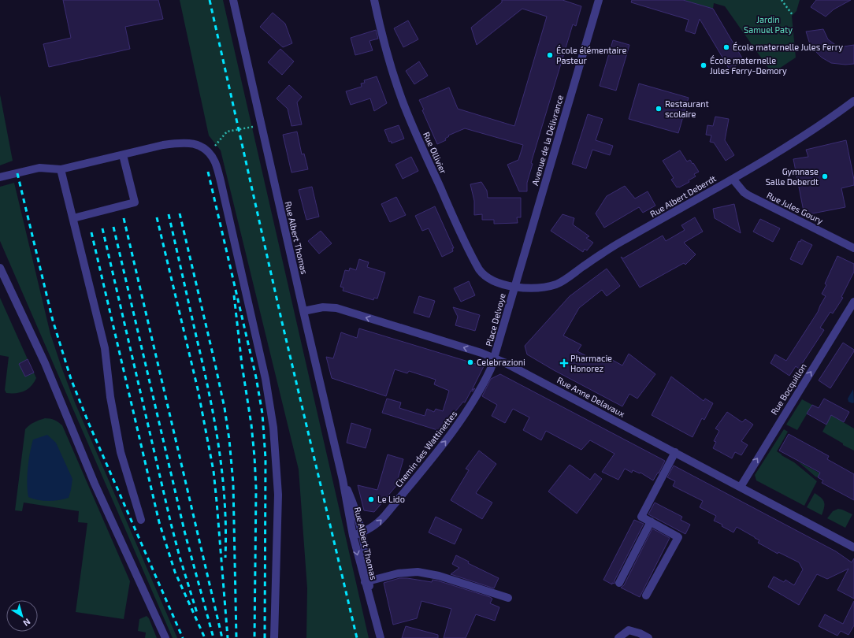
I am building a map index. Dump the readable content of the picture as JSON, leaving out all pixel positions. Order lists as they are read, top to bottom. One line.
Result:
{"streets":{"street":["Avenue de la Délivrance","Rue Ollivier","Rue Albert Deberdt","Rue Jules Goury","Rue Albert Thomas","Place Delvoye","Rue Bocquillon","Rue Anne Delavaux","Chemin des Wattinettes"]},"crossings":[["Avenue de la Délivrance","Rue Ollivier"],["Avenue de la Délivrance","Rue Albert Deberdt"],["Avenue de la Délivrance","Place Delvoye"],["Rue Ollivier","Rue Albert Deberdt"],["Rue Ollivier","Place Delvoye"],["Rue Albert Deberdt","Rue Jules Goury"],["Rue Albert Deberdt","Place Delvoye"],["Rue Albert Thomas","Rue Anne Delavaux"],["Rue Albert Thomas","Chemin des Wattinettes"],["Place Delvoye","Rue Anne Delavaux"],["Place Delvoye","Chemin des Wattinettes"],["Rue Bocquillon","Rue Anne Delavaux"],["Rue Anne Delavaux","Chemin des Wattinettes"]],"one_way":["Rue Bocquillon","Chemin des Wattinettes"],"parks":["Jardin Samuel Paty"],"places":{"other":["École maternelle Jules Ferry","École élémentaire Pasteur","École maternelle Jules Ferry-Demory","Restaurant scolaire","Gymnase Salle Deberdt","Celebrazioni","Le Lido"],"health":["Pharmacie Honorez"]},"north":"bottom right"}
